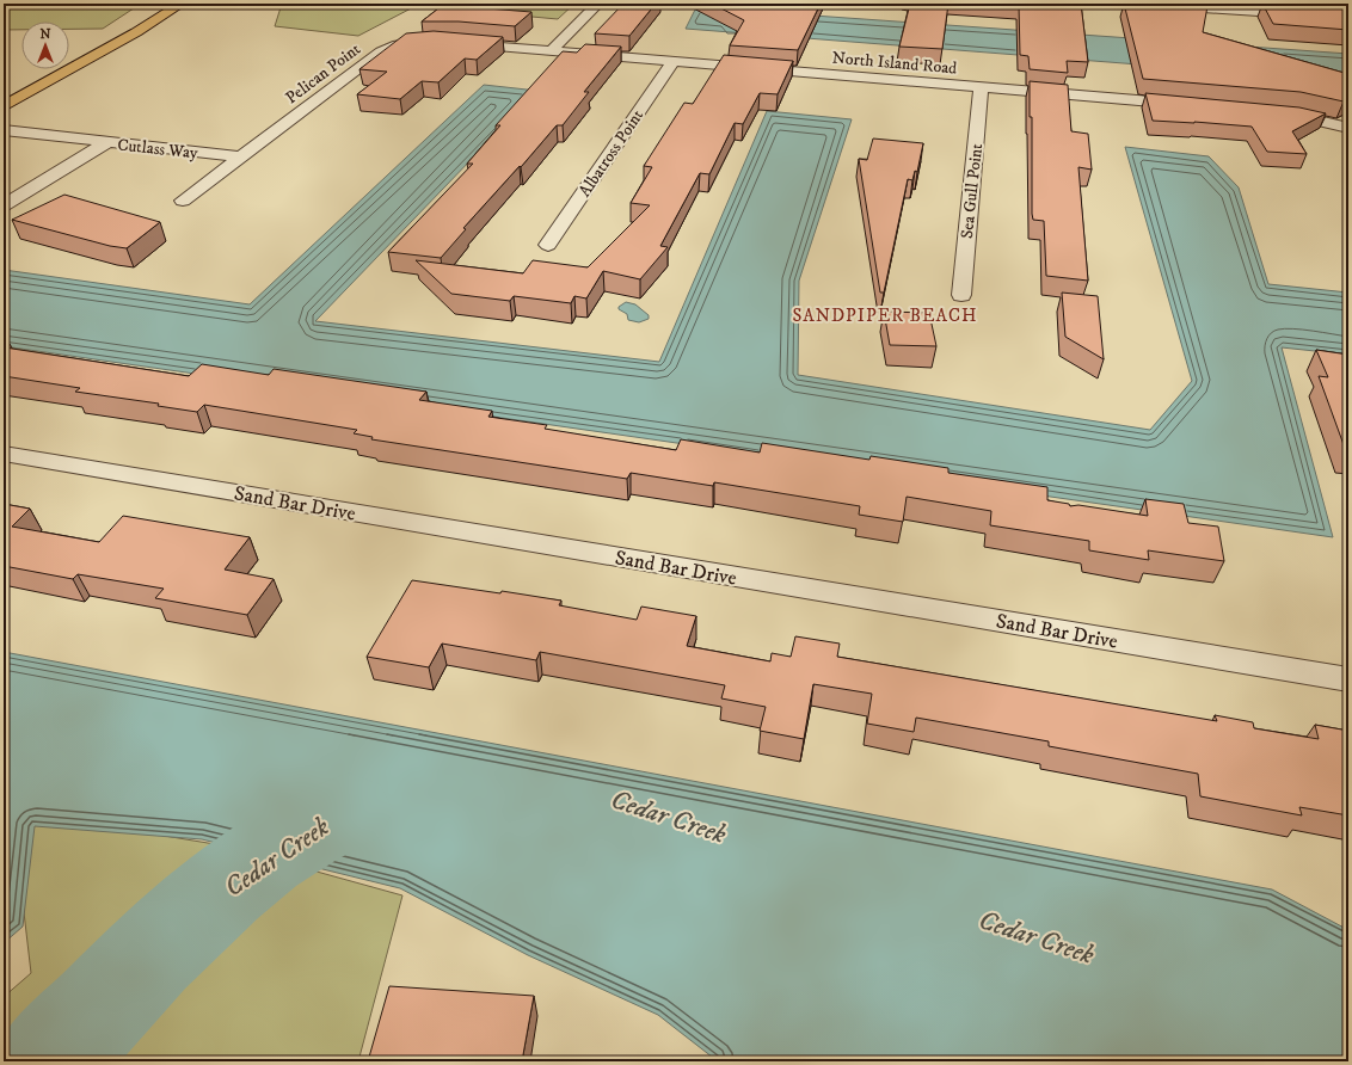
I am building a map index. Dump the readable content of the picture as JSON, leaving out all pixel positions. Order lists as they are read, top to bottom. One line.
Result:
{"streets":{"street":["North Island Road","Pelican Point","Cutlass Way","Albatross Point","Sea Gull Point","Sand Bar Drive"]},"crossings":[["North Island Road","Albatross Point"],["North Island Road","Sea Gull Point"],["Pelican Point","Cutlass Way"]],"districts":["SANDPIPER BEACH"],"water":["Cedar Creek"],"north":"top"}
